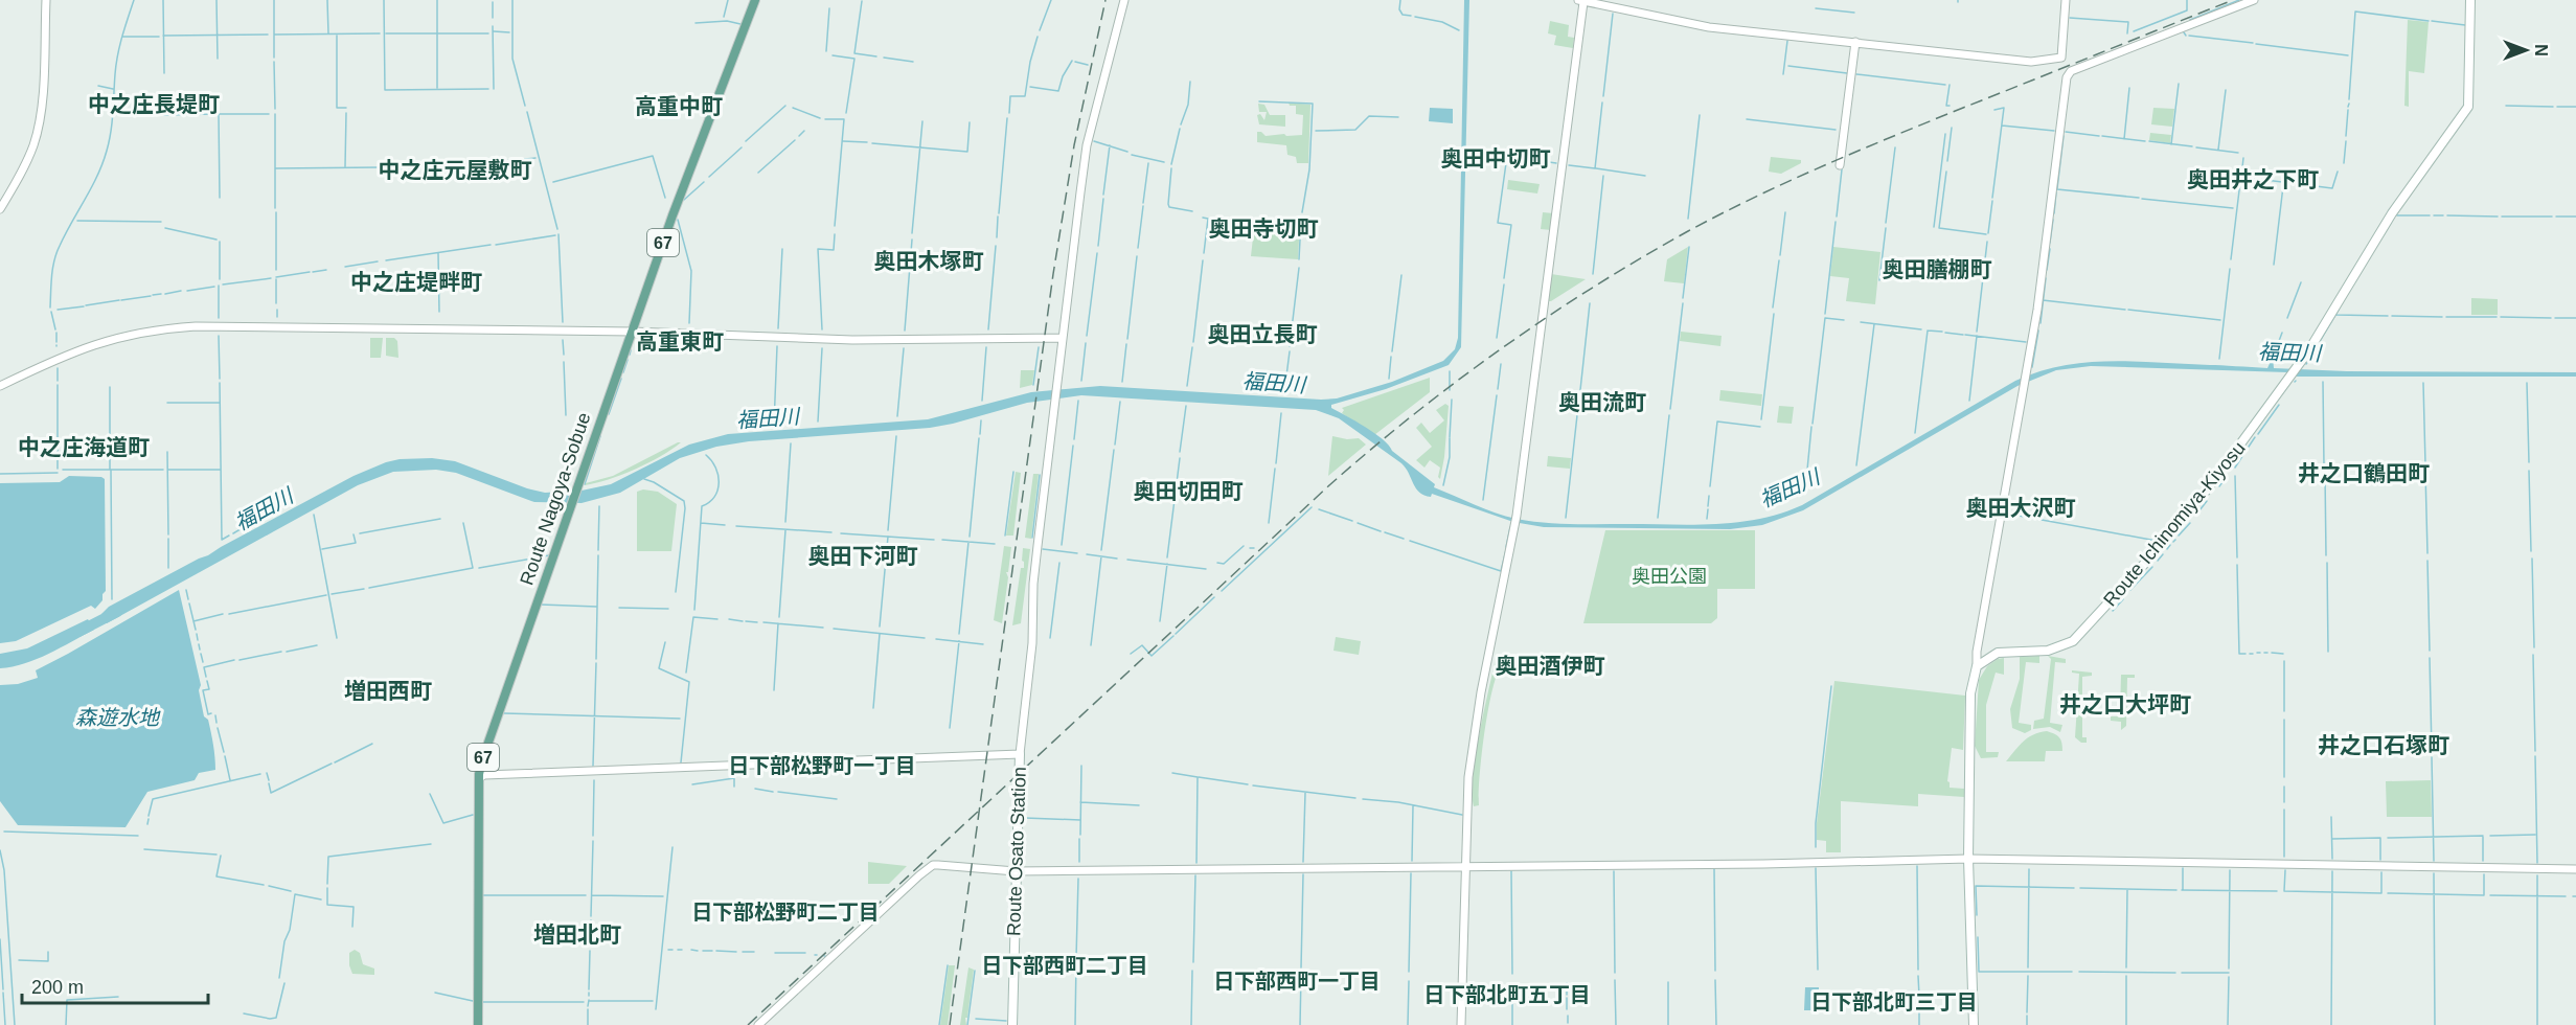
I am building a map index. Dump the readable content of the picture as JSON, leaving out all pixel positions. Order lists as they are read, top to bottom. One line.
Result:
{"streets":{"main road":["67","Route Nagoya-Sobue","Route Ichinomiya-Kiyosu","Route Osato Station"]},"districts":["中之庄長堤町","高重中町","奥田中切町","中之庄元屋敷町","奥田井之下町","奥田寺切町","奥田木塚町","奥田膳棚町","中之庄堤畔町","奥田立長町","高重東町","奥田流町","中之庄海道町","井之口鶴田町","奥田切田町","奥田大沢町","奥田下河町","奥田酒伊町","増田西町","井之口大坪町","井之口石塚町","日下部松野町一丁目","日下部松野町二丁目","増田北町","日下部西町二丁目","日下部西町一丁目","日下部北町五丁目","日下部北町三丁目"],"water":["福田川","森遊水地"],"parks":["奥田公園"],"scale_bar":"200 m","north":"right"}
